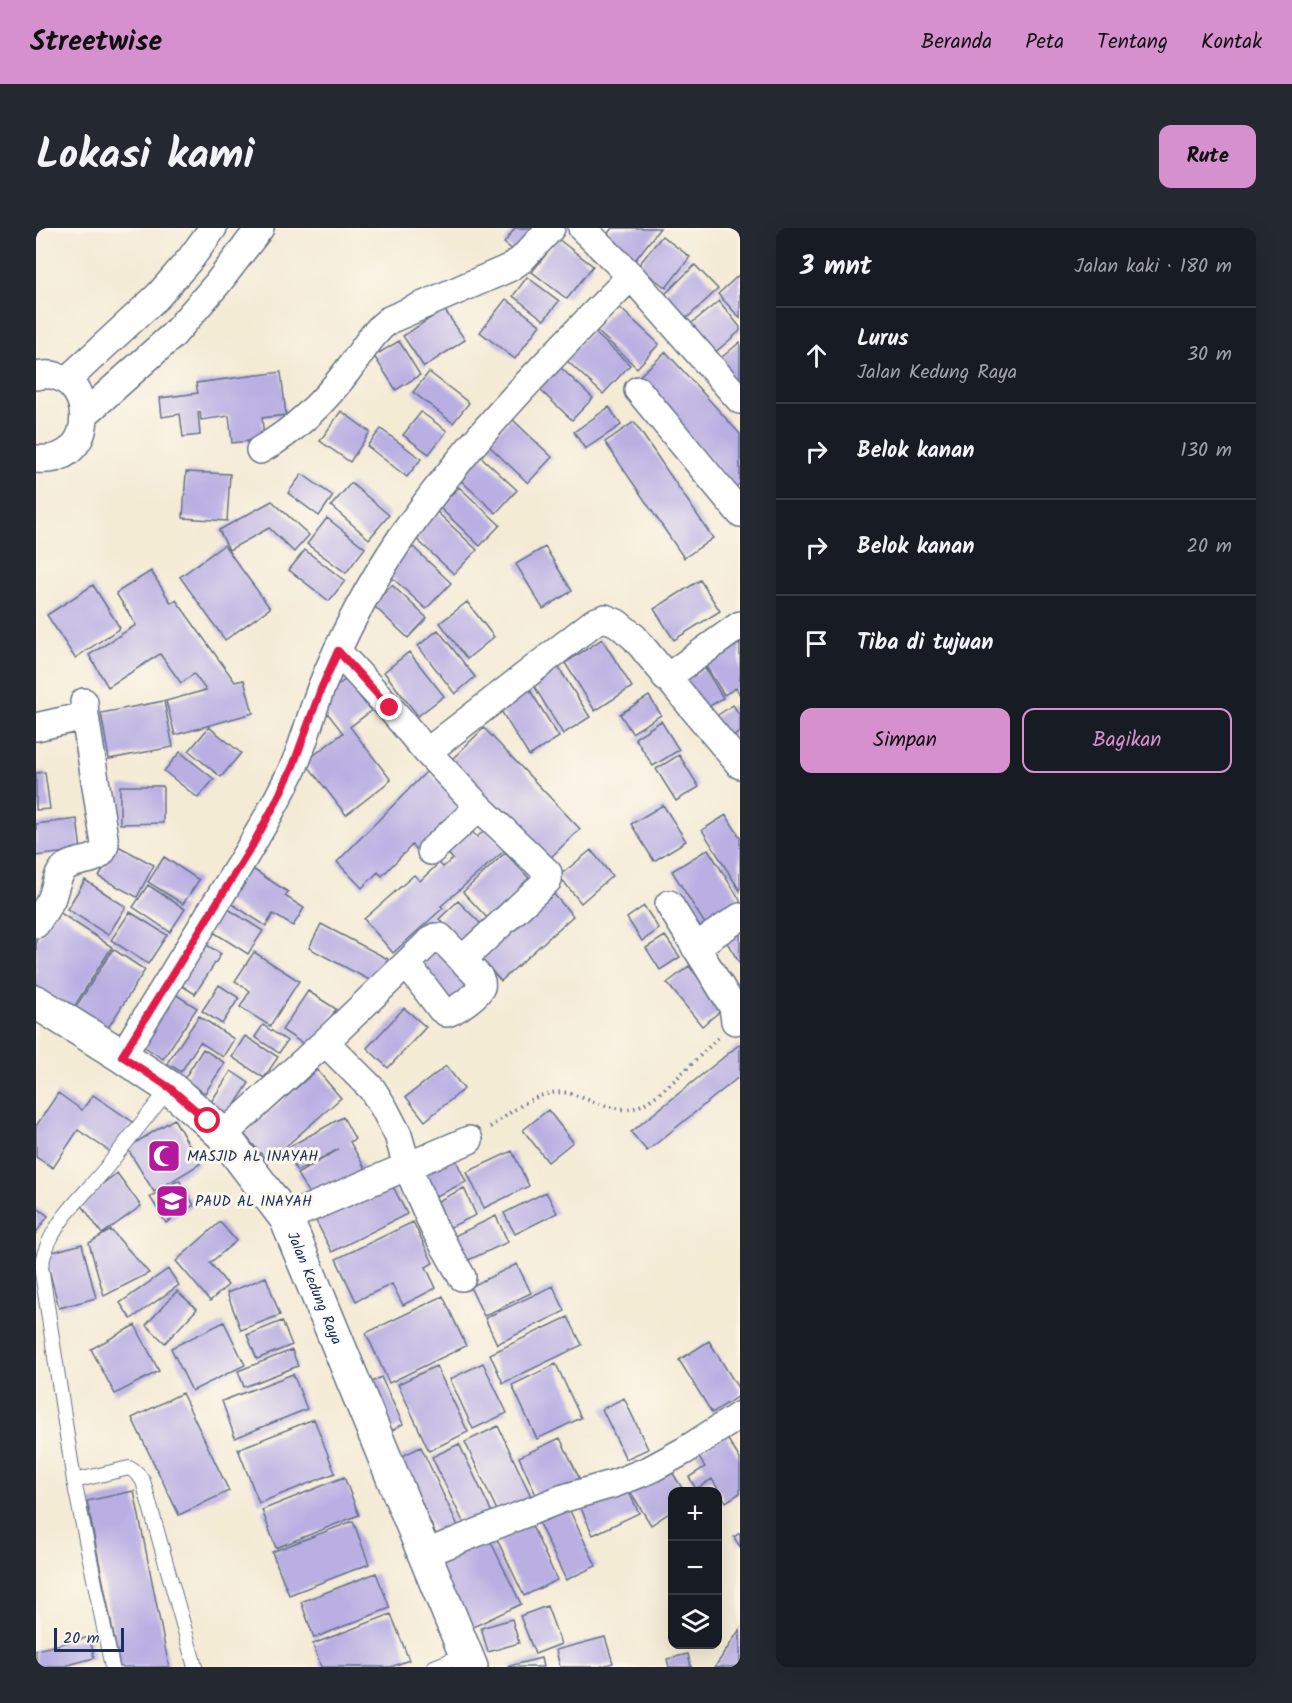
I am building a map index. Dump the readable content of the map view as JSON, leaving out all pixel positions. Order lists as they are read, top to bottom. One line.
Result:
{"streets":{"street":["Jalan Kedung Raya"]},"places":{"mosque":["MASJID AL INAYAH"],"school or university":["PAUD AL INAYAH"]},"scale_bar":"20 m","page":{"header":"Streetwise","nav":["Beranda","Peta","Tentang","Kontak"],"title":"Lokasi kami","buttons":["Rute",["Simpan","Bagikan"]],"heading":["3 mnt","Jalan kaki · 180 m"],"list":[["Lurus","Jalan Kedung Raya","30 m"],["Belok kanan","130 m"],["Belok kanan","20 m"],"Tiba di tujuan"],"map_buttons":["+","−"],"scale":"20 m"}}
